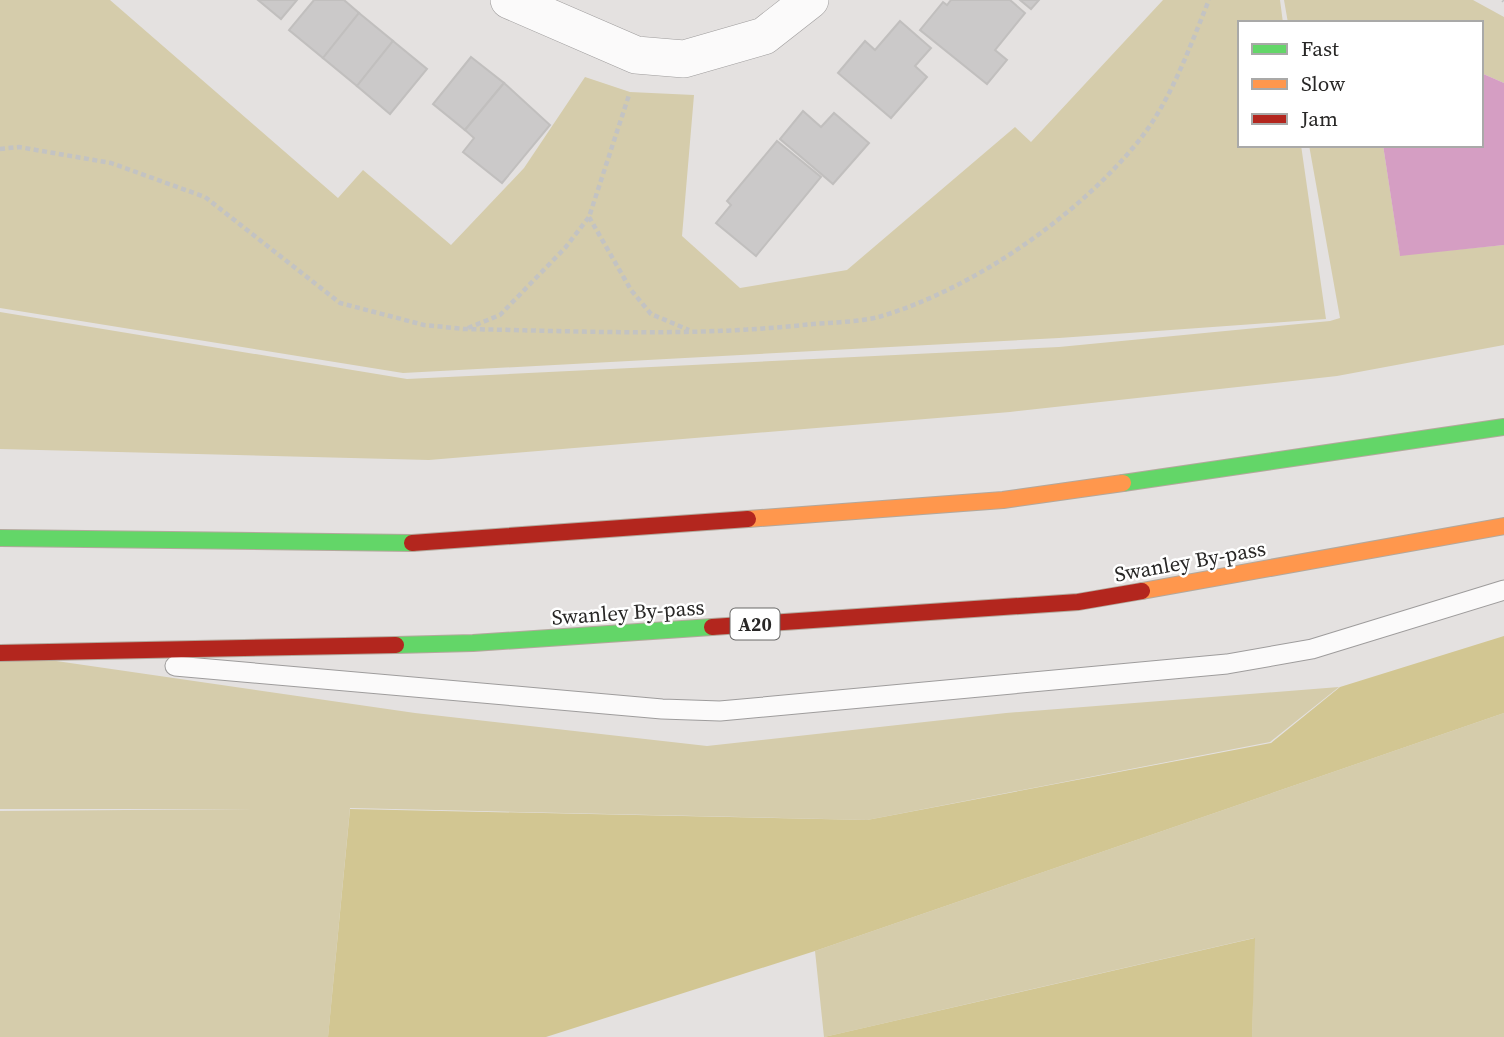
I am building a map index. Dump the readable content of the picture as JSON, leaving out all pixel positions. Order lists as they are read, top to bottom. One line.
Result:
{"streets":{"highway":["Swanley By-pass","A20"]},"legend":["Fast","Slow","Jam"]}
